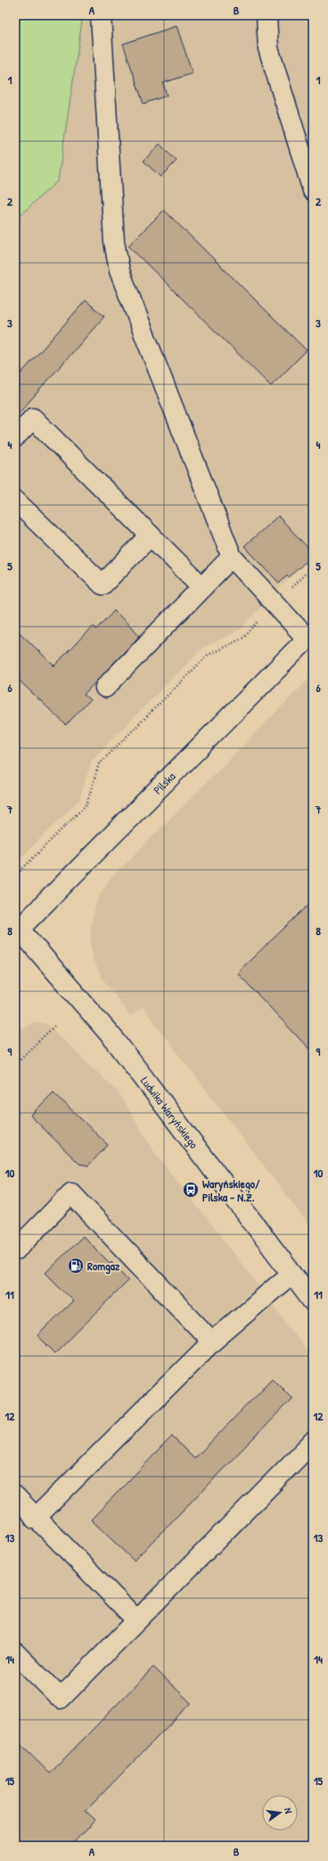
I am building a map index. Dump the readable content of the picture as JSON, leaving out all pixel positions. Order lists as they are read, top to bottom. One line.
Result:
{"streets":{"street":["Pilska","Ludwika Waryńskiego"]},"crossings":[["Pilska","Ludwika Waryńskiego"]],"places":{"bus stop":["Waryńskiego/ Pilska - N.Ż."],"fuel station":["Romgaz"]},"north":"right","grid":{"columns":["A","B"],"rows":["1","2","3","4","5","6","7","8","9","10","11","12","13","14","15"]}}
